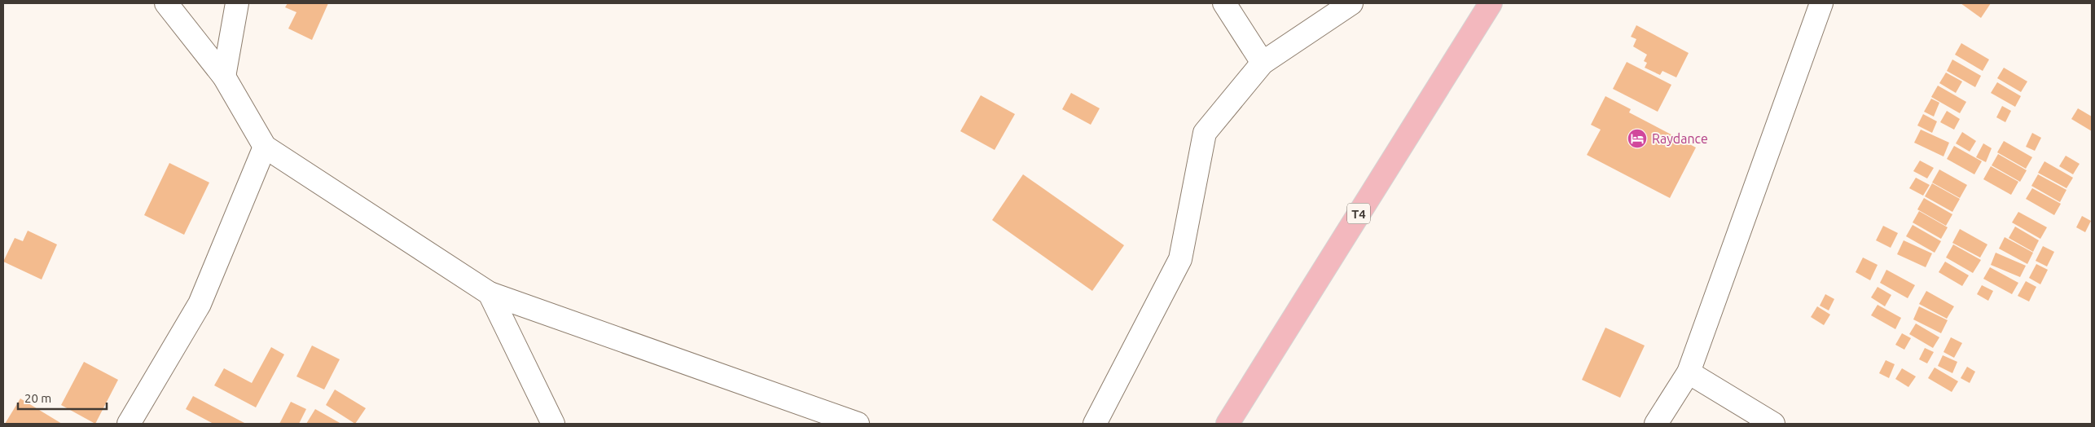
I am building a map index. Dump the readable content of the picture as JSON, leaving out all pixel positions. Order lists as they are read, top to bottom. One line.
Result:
{"streets":{"highway":["T4"]},"places":{"hotel":["Raydance"]},"scale_bar":"20 m"}
